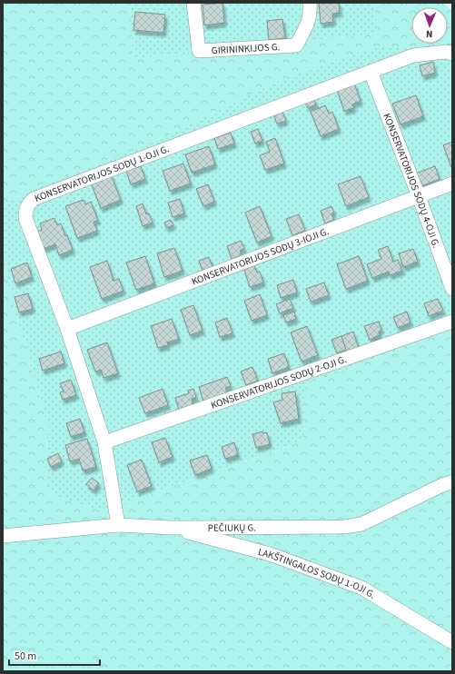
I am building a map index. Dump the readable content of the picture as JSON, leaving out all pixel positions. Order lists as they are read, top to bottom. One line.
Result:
{"streets":{"street":["GIRININKIJOS G.","KONSERVATORIJOS SODŲ 1-OJI G.","KONSERVATORIJOS SODŲ 4-OJI G.","KONSERVATORIJOS SODŲ 3-IOJI G.","KONSERVATORIJOS SODŲ 2-OJI G.","PEČIUKŲ G.","LAKŠTINGALOS SODŲ 1-OJI G."]},"crossings":[["KONSERVATORIJOS SODŲ 1-OJI G.","KONSERVATORIJOS SODŲ 4-OJI G."],["KONSERVATORIJOS SODŲ 1-OJI G.","KONSERVATORIJOS SODŲ 3-IOJI G."],["KONSERVATORIJOS SODŲ 1-OJI G.","KONSERVATORIJOS SODŲ 2-OJI G."],["KONSERVATORIJOS SODŲ 1-OJI G.","PEČIUKŲ G."],["KONSERVATORIJOS SODŲ 4-OJI G.","KONSERVATORIJOS SODŲ 3-IOJI G."],["PEČIUKŲ G.","LAKŠTINGALOS SODŲ 1-OJI G."]],"scale_bar":"50 m","north":"bottom"}
